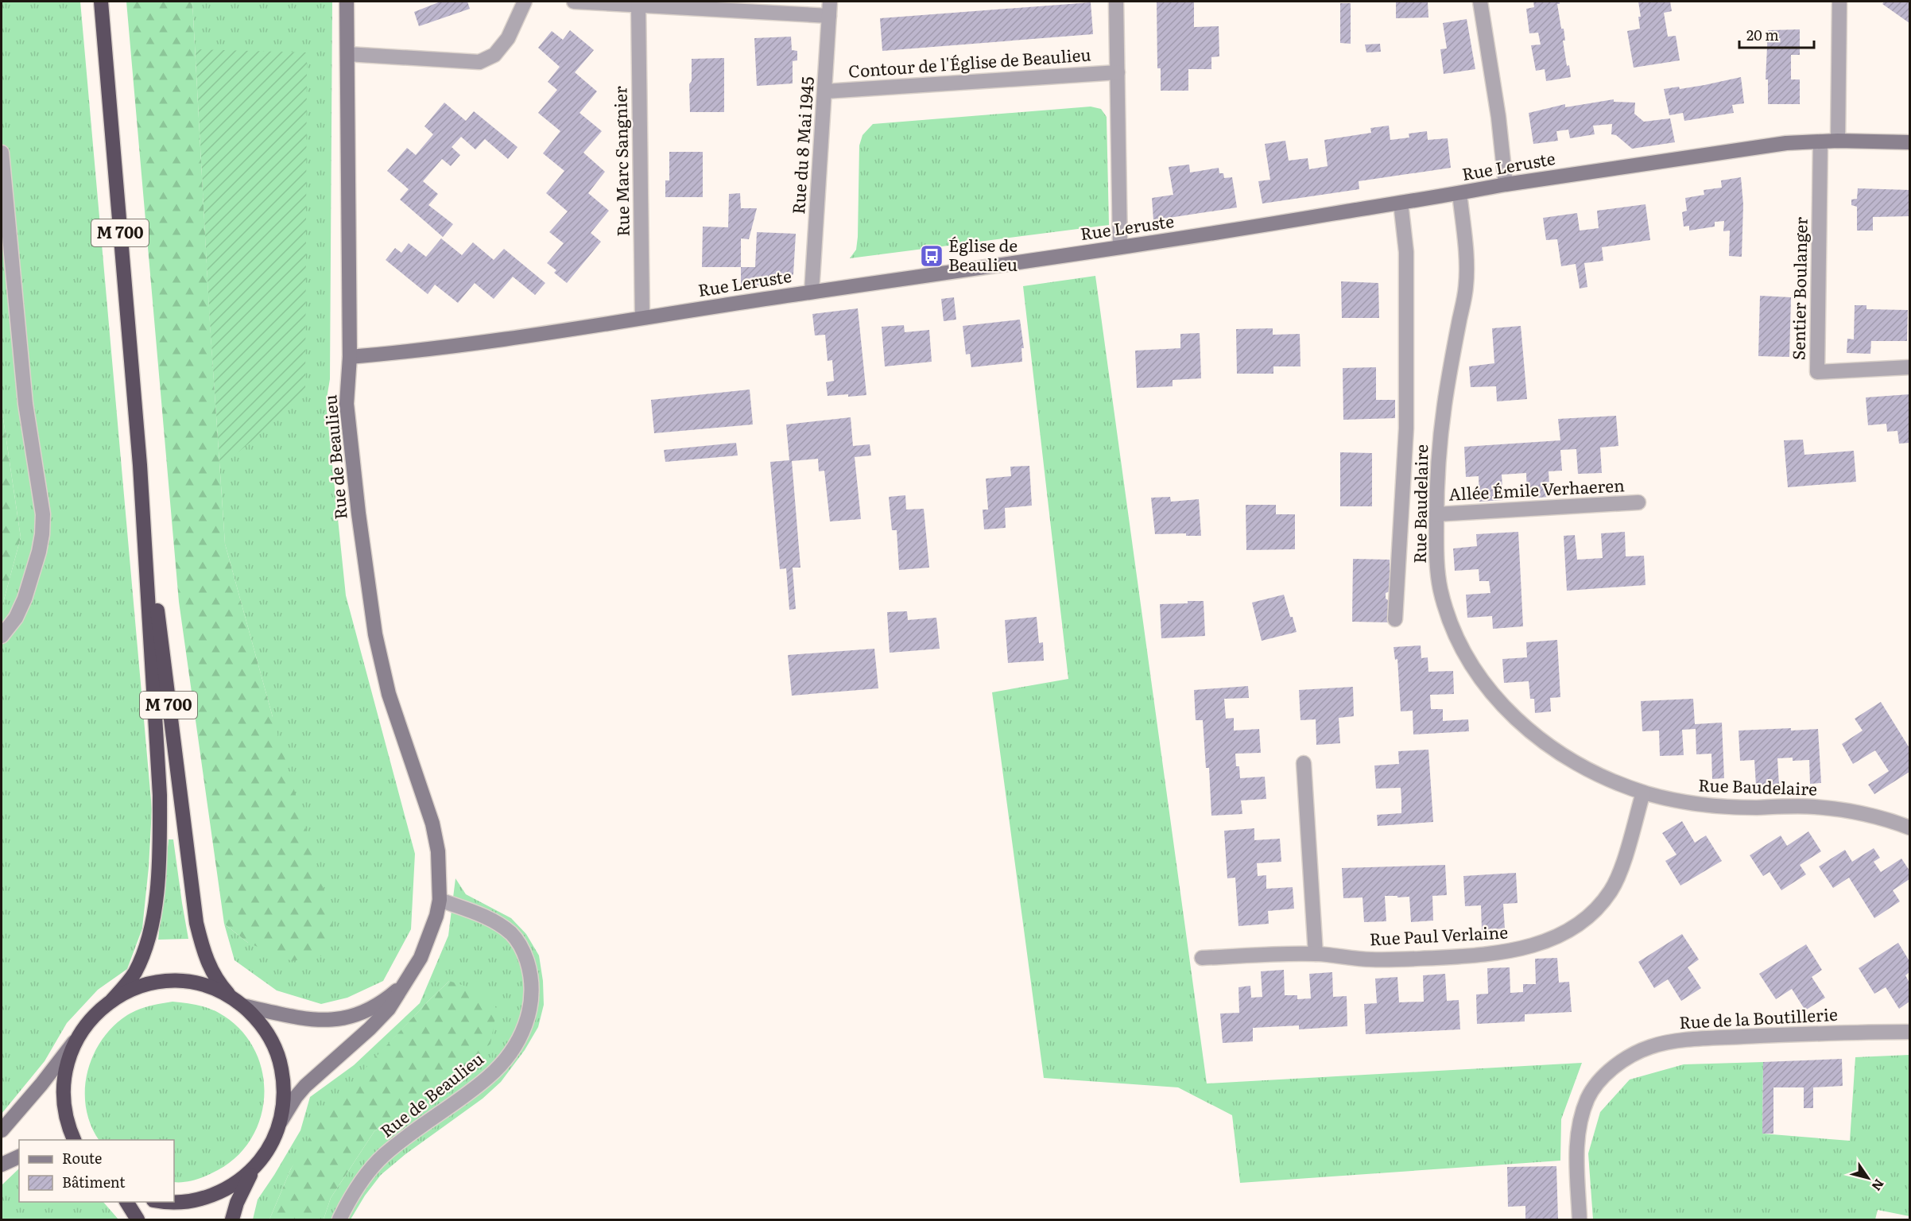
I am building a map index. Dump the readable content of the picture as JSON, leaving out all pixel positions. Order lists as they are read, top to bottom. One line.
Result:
{"streets":{"highway":["M 700"],"street":["Contour de l'Église de Beaulieu","Rue du 8 Mai 1945","Rue Marc Sangnier","Rue Leruste","Sentier Boulanger","Rue de Beaulieu","Allée Émile Verhaeren","Rue Baudelaire","Rue Paul Verlaine","Rue de la Boutillerie"]},"crossings":[["Contour de l'Église de Beaulieu","Rue du 8 Mai 1945"],["Rue du 8 Mai 1945","Rue Leruste"],["Rue Marc Sangnier","Rue Leruste"],["Rue Leruste","Sentier Boulanger"],["Rue Leruste","Rue de Beaulieu"],["Rue Leruste","Rue Baudelaire"],["M 700","Rue de Beaulieu"],["Allée Émile Verhaeren","Rue Baudelaire"],["Rue Baudelaire","Rue Paul Verlaine"]],"places":{"bus stop":["Église de Beaulieu"]},"legend":["Route","Bâtiment"],"scale_bar":"20 m","north":"bottom right"}
